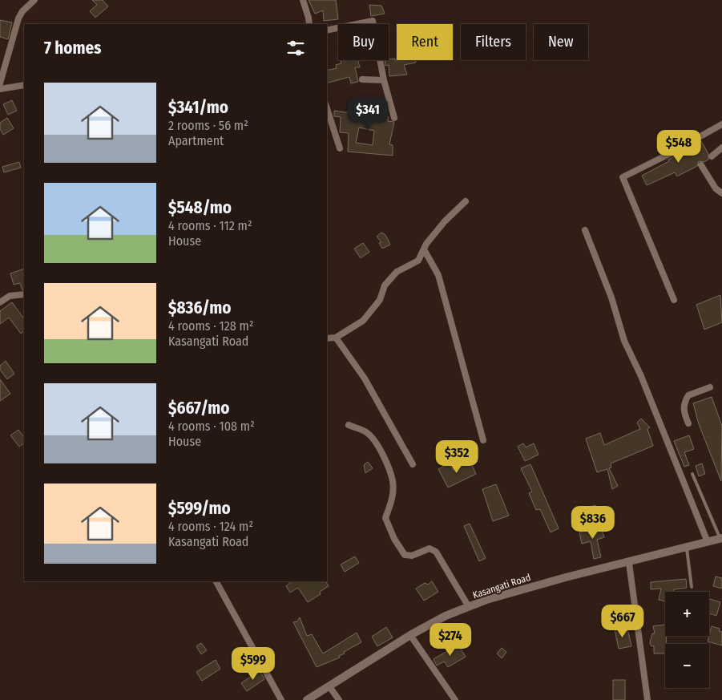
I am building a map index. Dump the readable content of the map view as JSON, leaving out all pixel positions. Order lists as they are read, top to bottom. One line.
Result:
{"streets":{"street":["Kasangati Road"]},"page":{"chip":["Buy","Rent","Filters","New"],"heading":"7 homes","list":[{"name":"$341/mo","note":"2 rooms · 56 m² · Apartment"},{"name":"$548/mo","note":"4 rooms · 112 m² · House"},{"name":"$836/mo","note":"4 rooms · 128 m² · Kasangati Road"},{"name":"$667/mo","note":"4 rooms · 108 m² · House"},{"name":"$599/mo","note":"4 rooms · 124 m² · Kasangati Road"}],"price":["$341","$548","$352","$836","$667","$274","$599"],"map_buttons":["+","−"]}}
